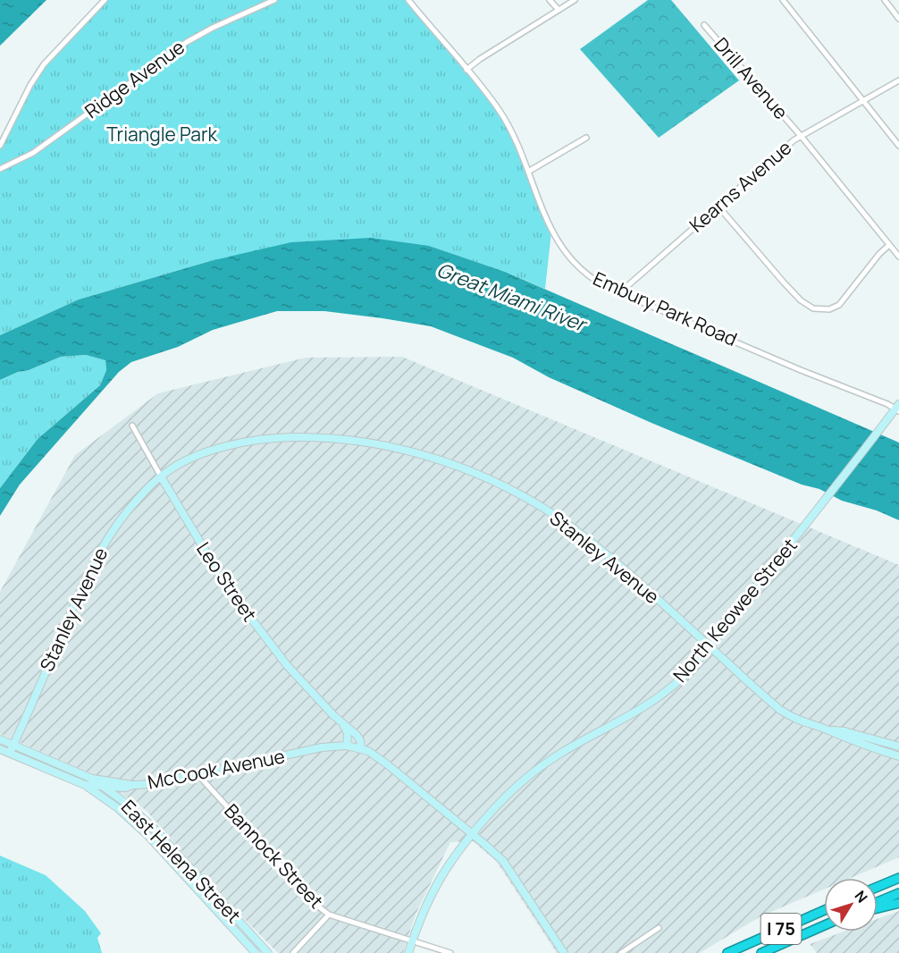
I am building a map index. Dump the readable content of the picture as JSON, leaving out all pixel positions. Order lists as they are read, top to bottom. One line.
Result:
{"streets":{"highway":["I 75"],"street":["Drill Avenue","Ridge Avenue","Kearns Avenue","Embury Park Road","Stanley Avenue","Leo Street","North Keowee Street","McCook Avenue","Bannock Street","East Helena Street"]},"crossings":[["Drill Avenue","Kearns Avenue"],["Kearns Avenue","Embury Park Road"],["Embury Park Road","North Keowee Street"],["Stanley Avenue","Leo Street"],["Stanley Avenue","North Keowee Street"],["Stanley Avenue","East Helena Street"],["Leo Street","North Keowee Street"],["Leo Street","McCook Avenue"],["North Keowee Street","Bannock Street"],["McCook Avenue","Bannock Street"],["McCook Avenue","East Helena Street"]],"water":["Great Miami River"],"parks":["Triangle Park"],"north":"top right"}
